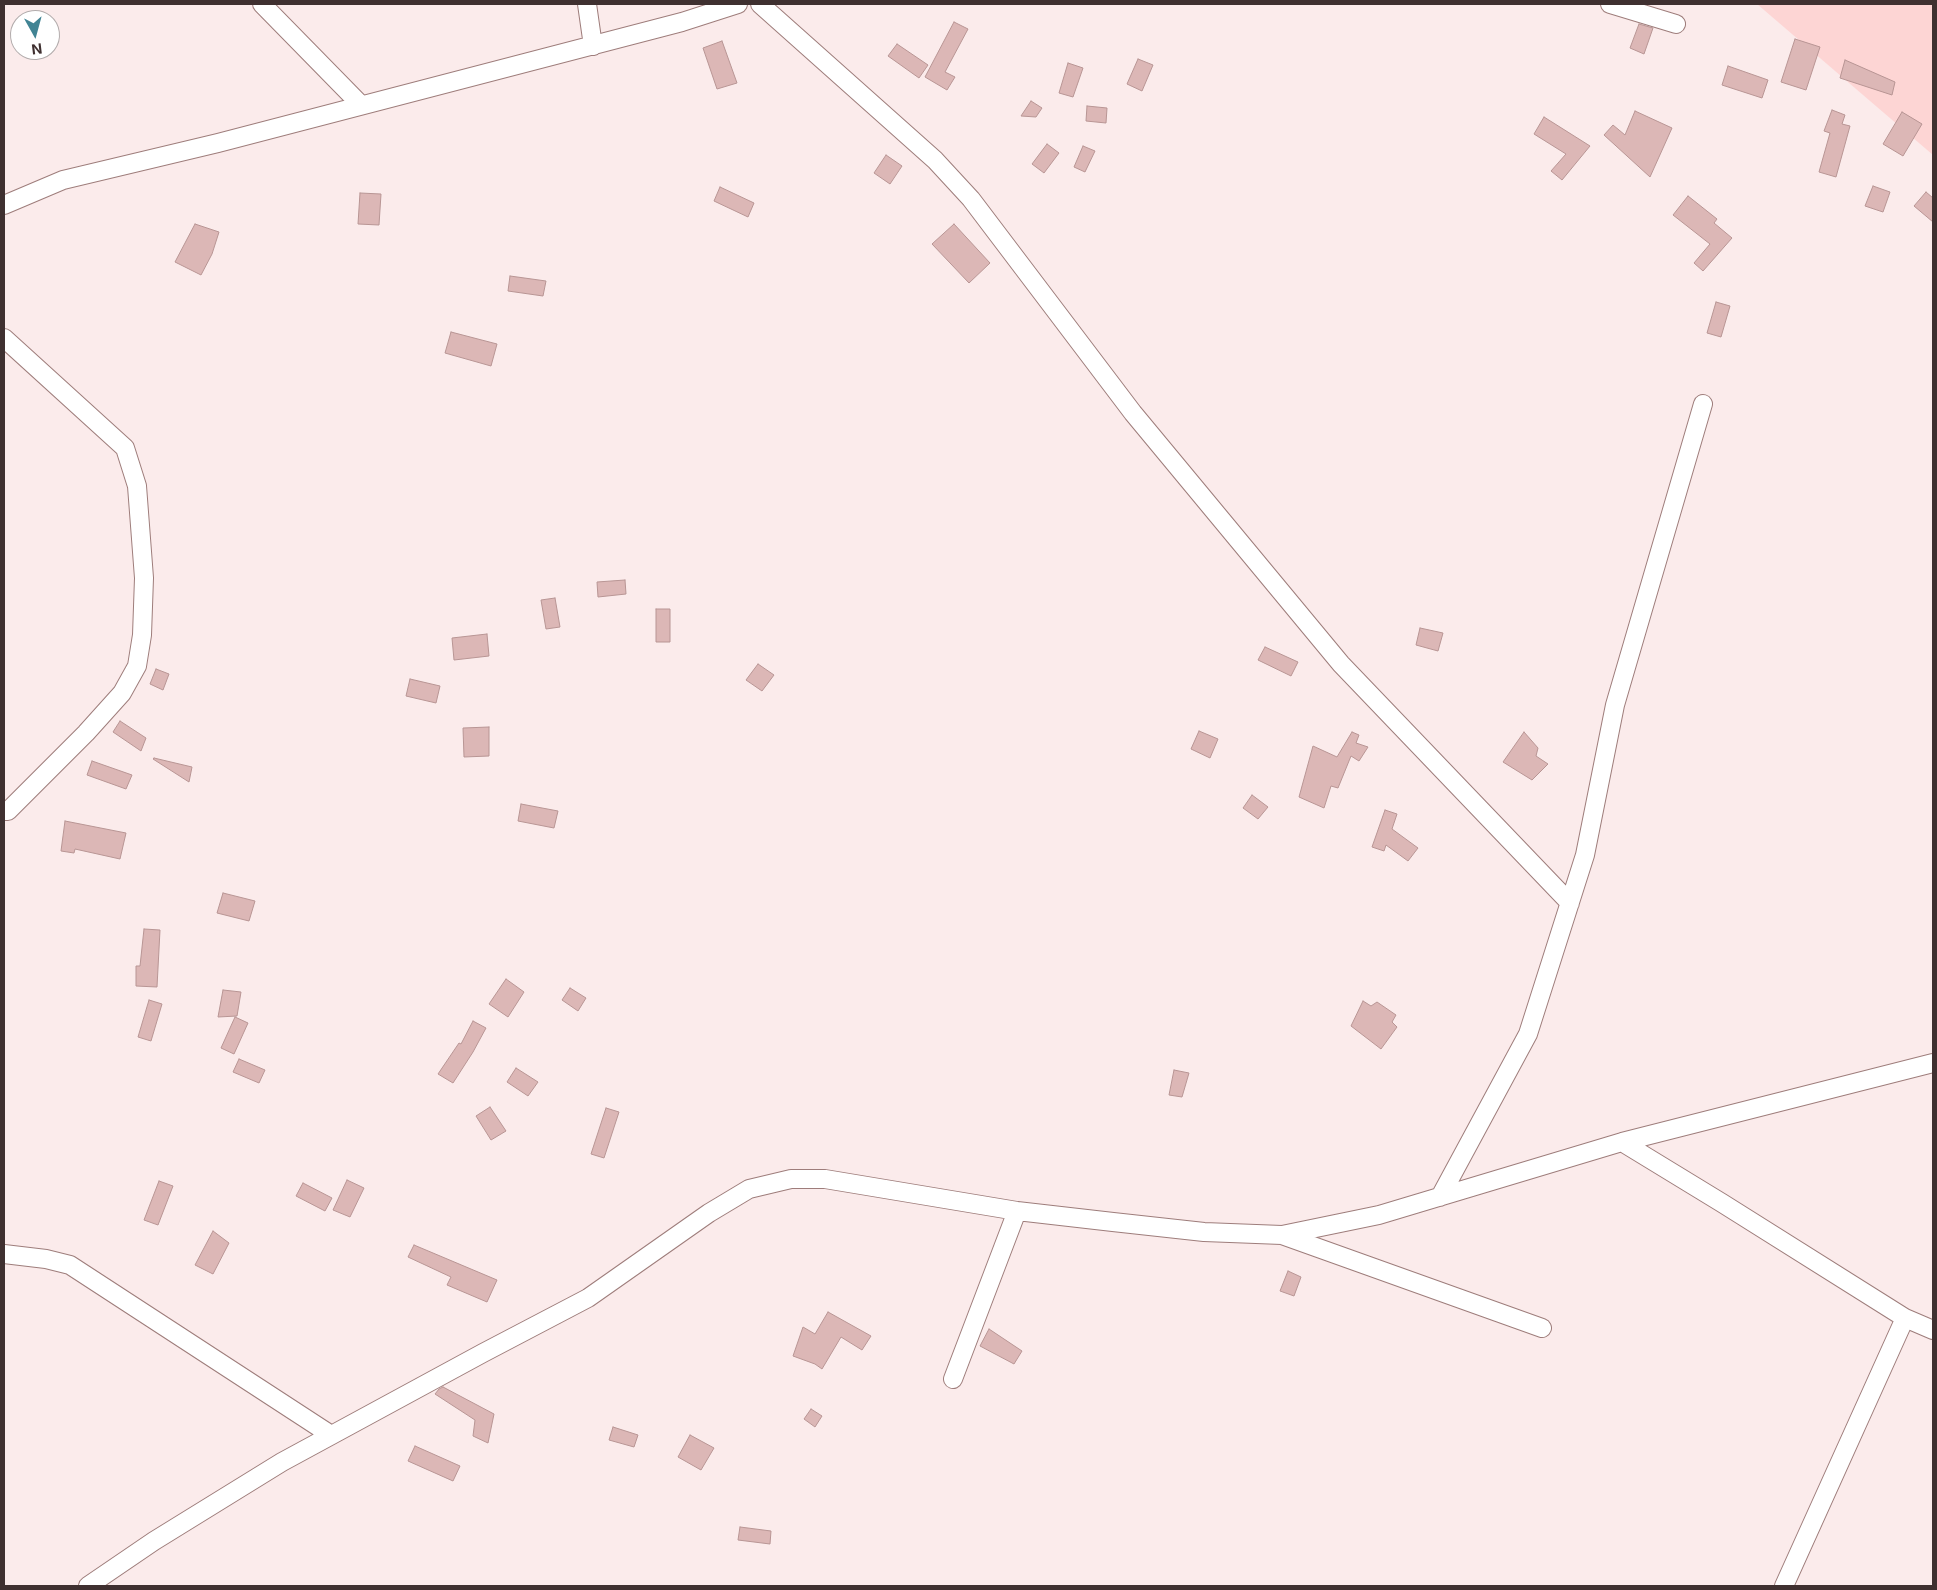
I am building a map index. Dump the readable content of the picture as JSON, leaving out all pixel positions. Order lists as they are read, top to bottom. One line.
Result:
{"north":"bottom"}
